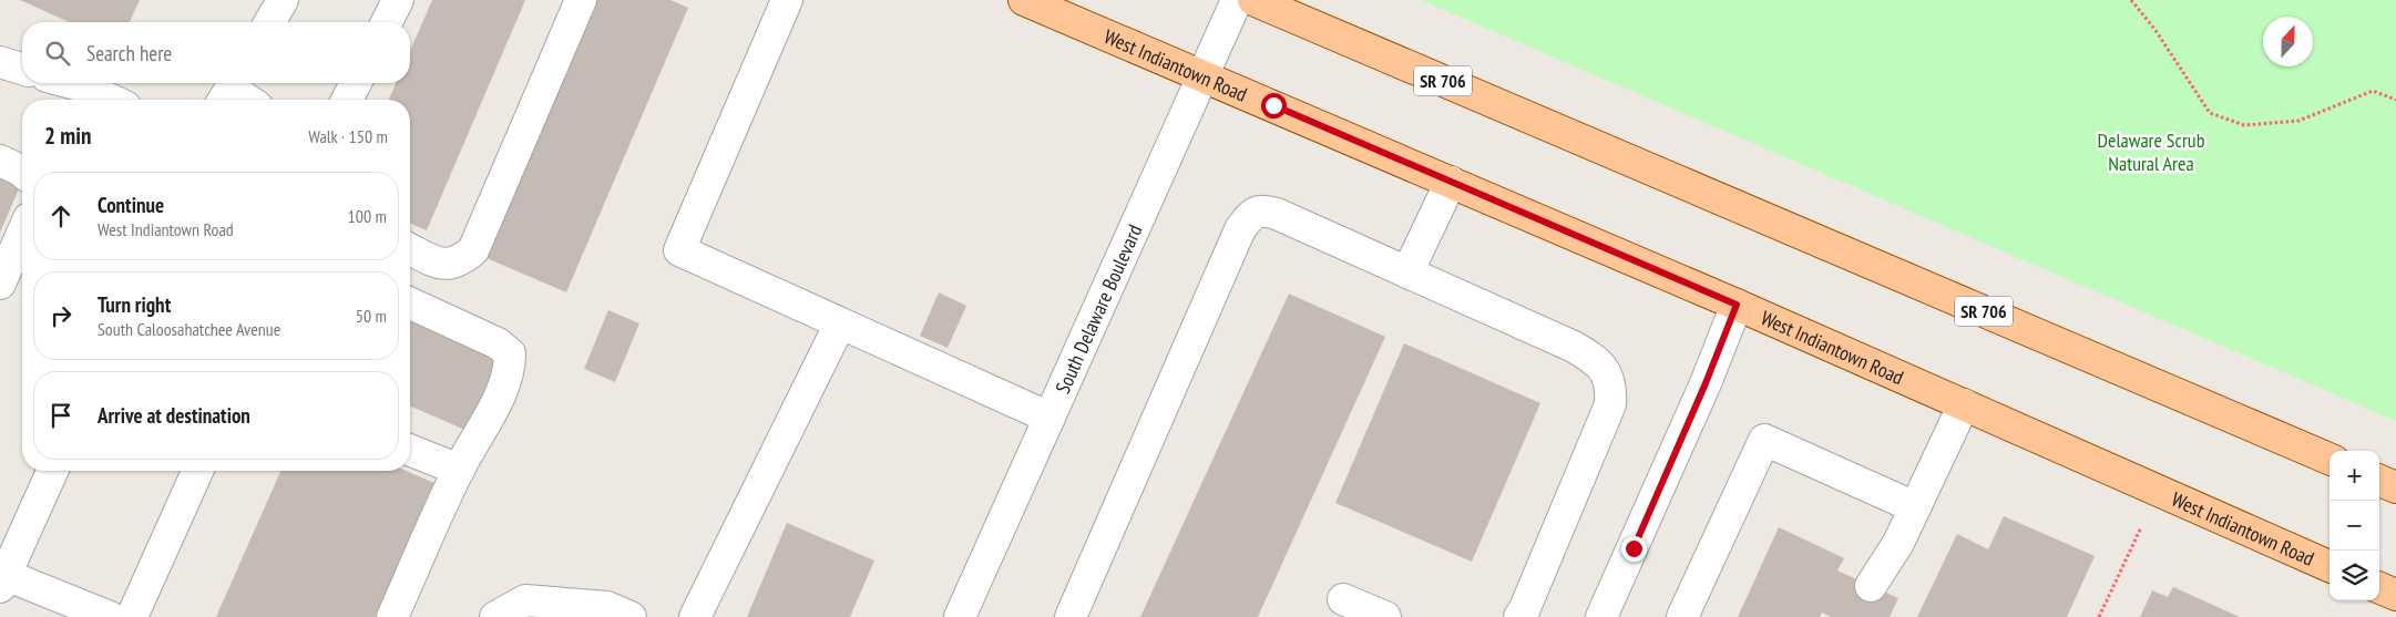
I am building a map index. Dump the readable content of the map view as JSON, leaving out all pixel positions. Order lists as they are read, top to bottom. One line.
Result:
{"streets":{"main road":["West Indiantown Road","SR 706"],"street":["South Delaware Boulevard"]},"crossings":[["West Indiantown Road","South Delaware Boulevard"]],"parks":["Delaware Scrub Natural Area"],"north":"top","page":{"search":"Search here","heading":["2 min","Walk · 150 m"],"list":[["Continue","West Indiantown Road","100 m"],["Turn right","South Caloosahatchee Avenue","50 m"],"Arrive at destination"],"map_buttons":["+","−"]}}
